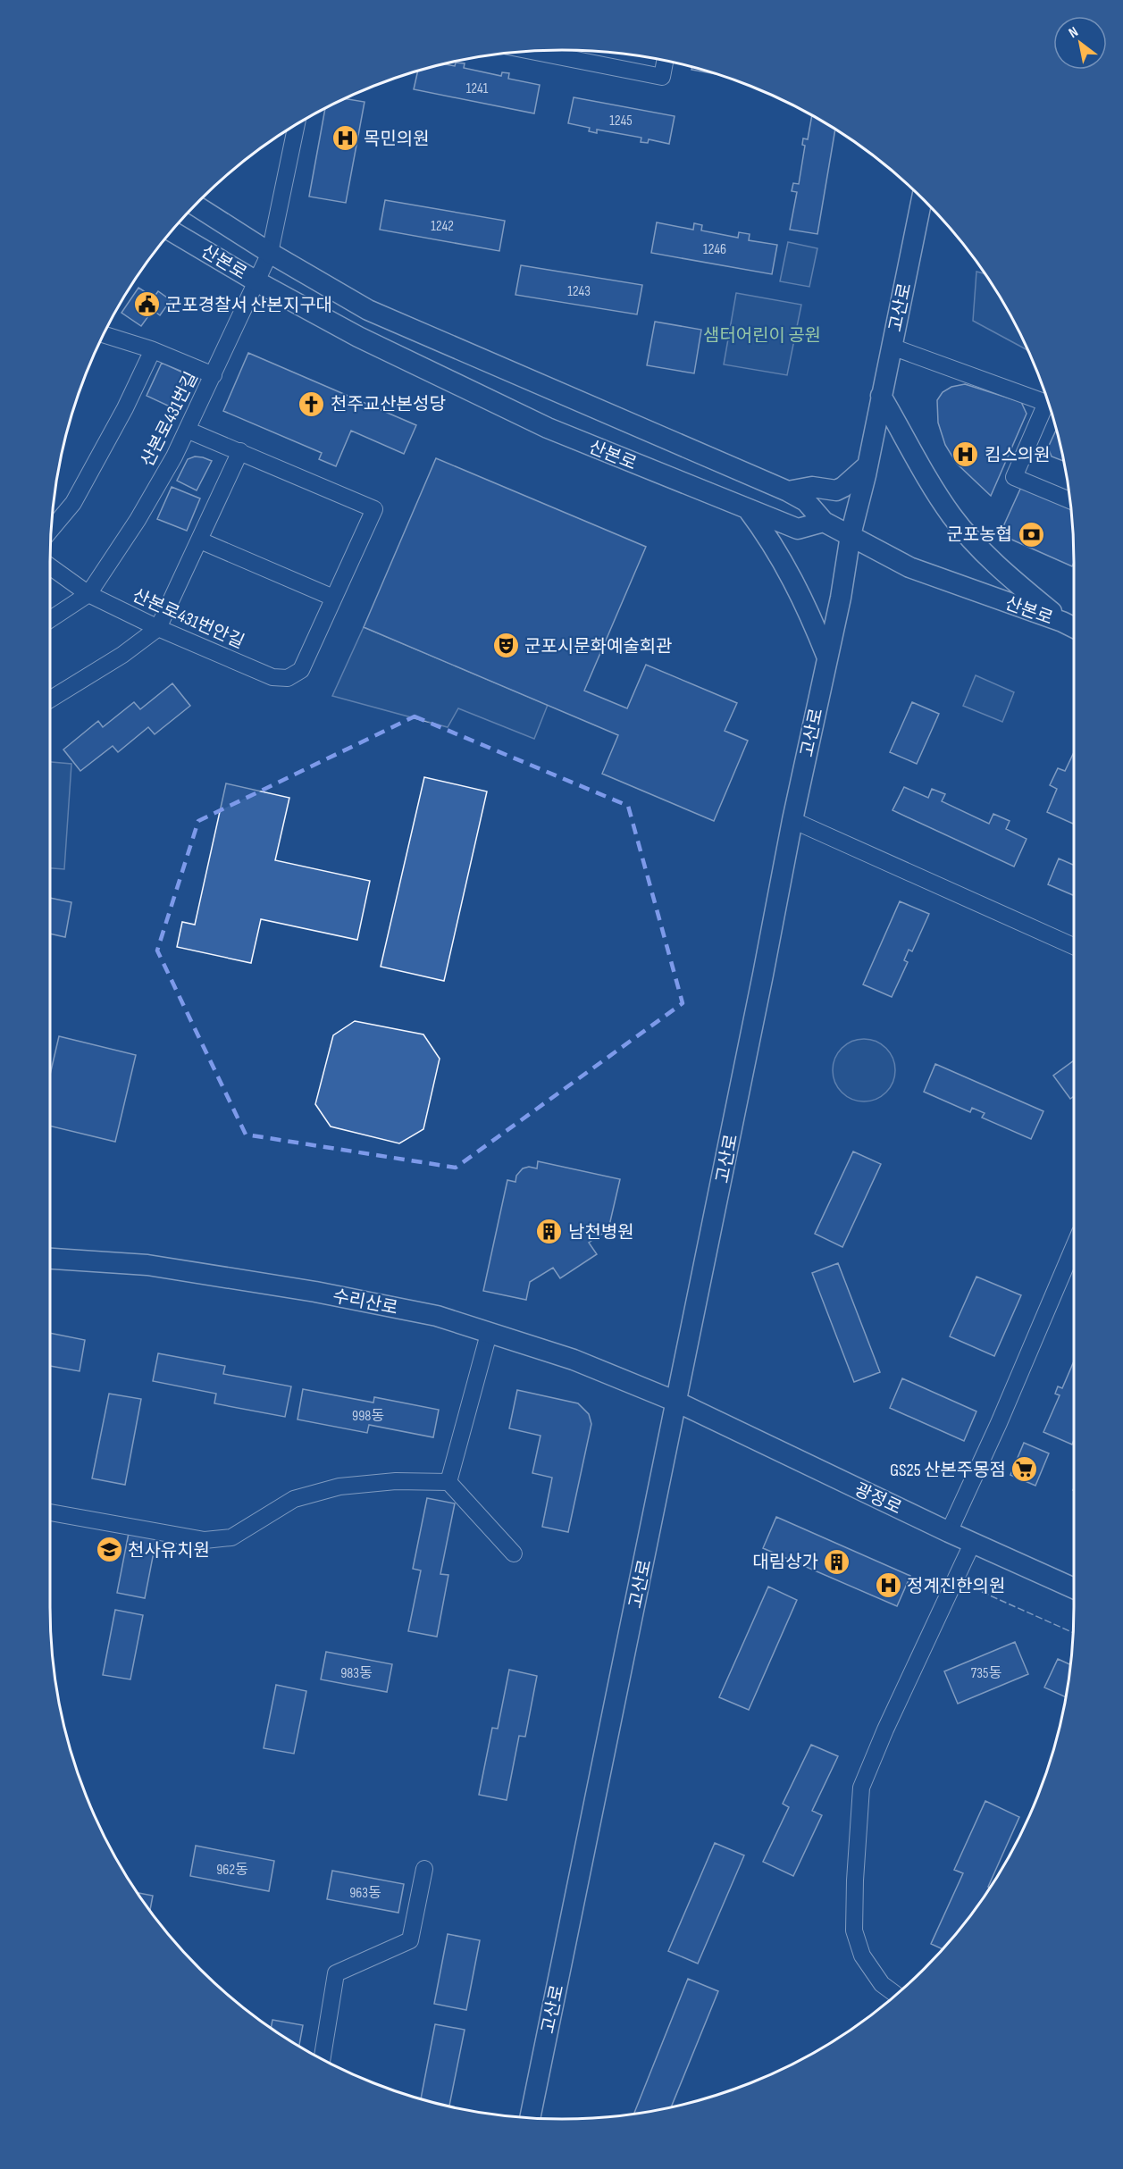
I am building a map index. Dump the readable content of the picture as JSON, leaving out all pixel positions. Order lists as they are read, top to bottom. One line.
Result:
{"streets":{"street":["산본로","고산로","산본로431번길","산본로431번안길","수리산로","광정로"]},"crossings":[["산본로","고산로"],["산본로","산본로431번길"],["고산로","수리산로"],["고산로","광정로"],["산본로431번길","산본로431번안길"],["수리산로","광정로"]],"parks":["샘터어린이 공원"],"places":{"hospital":["목민의원","킴스의원","정계진한의원"],"public building":["군포경찰서 산본지구대"],"church":["천주교산본성당"],"bank":["군포농협"],"theatre":["군포시문화예술회관"],"building":["남천병원","대림상가"],"supermarket":["GS25 산본주몽점"],"school or university":["천사유치원"]},"house_numbers":["1241","1245","1242","1246","1243","998동","983동","735동","962동","963동"],"north":"top left"}
